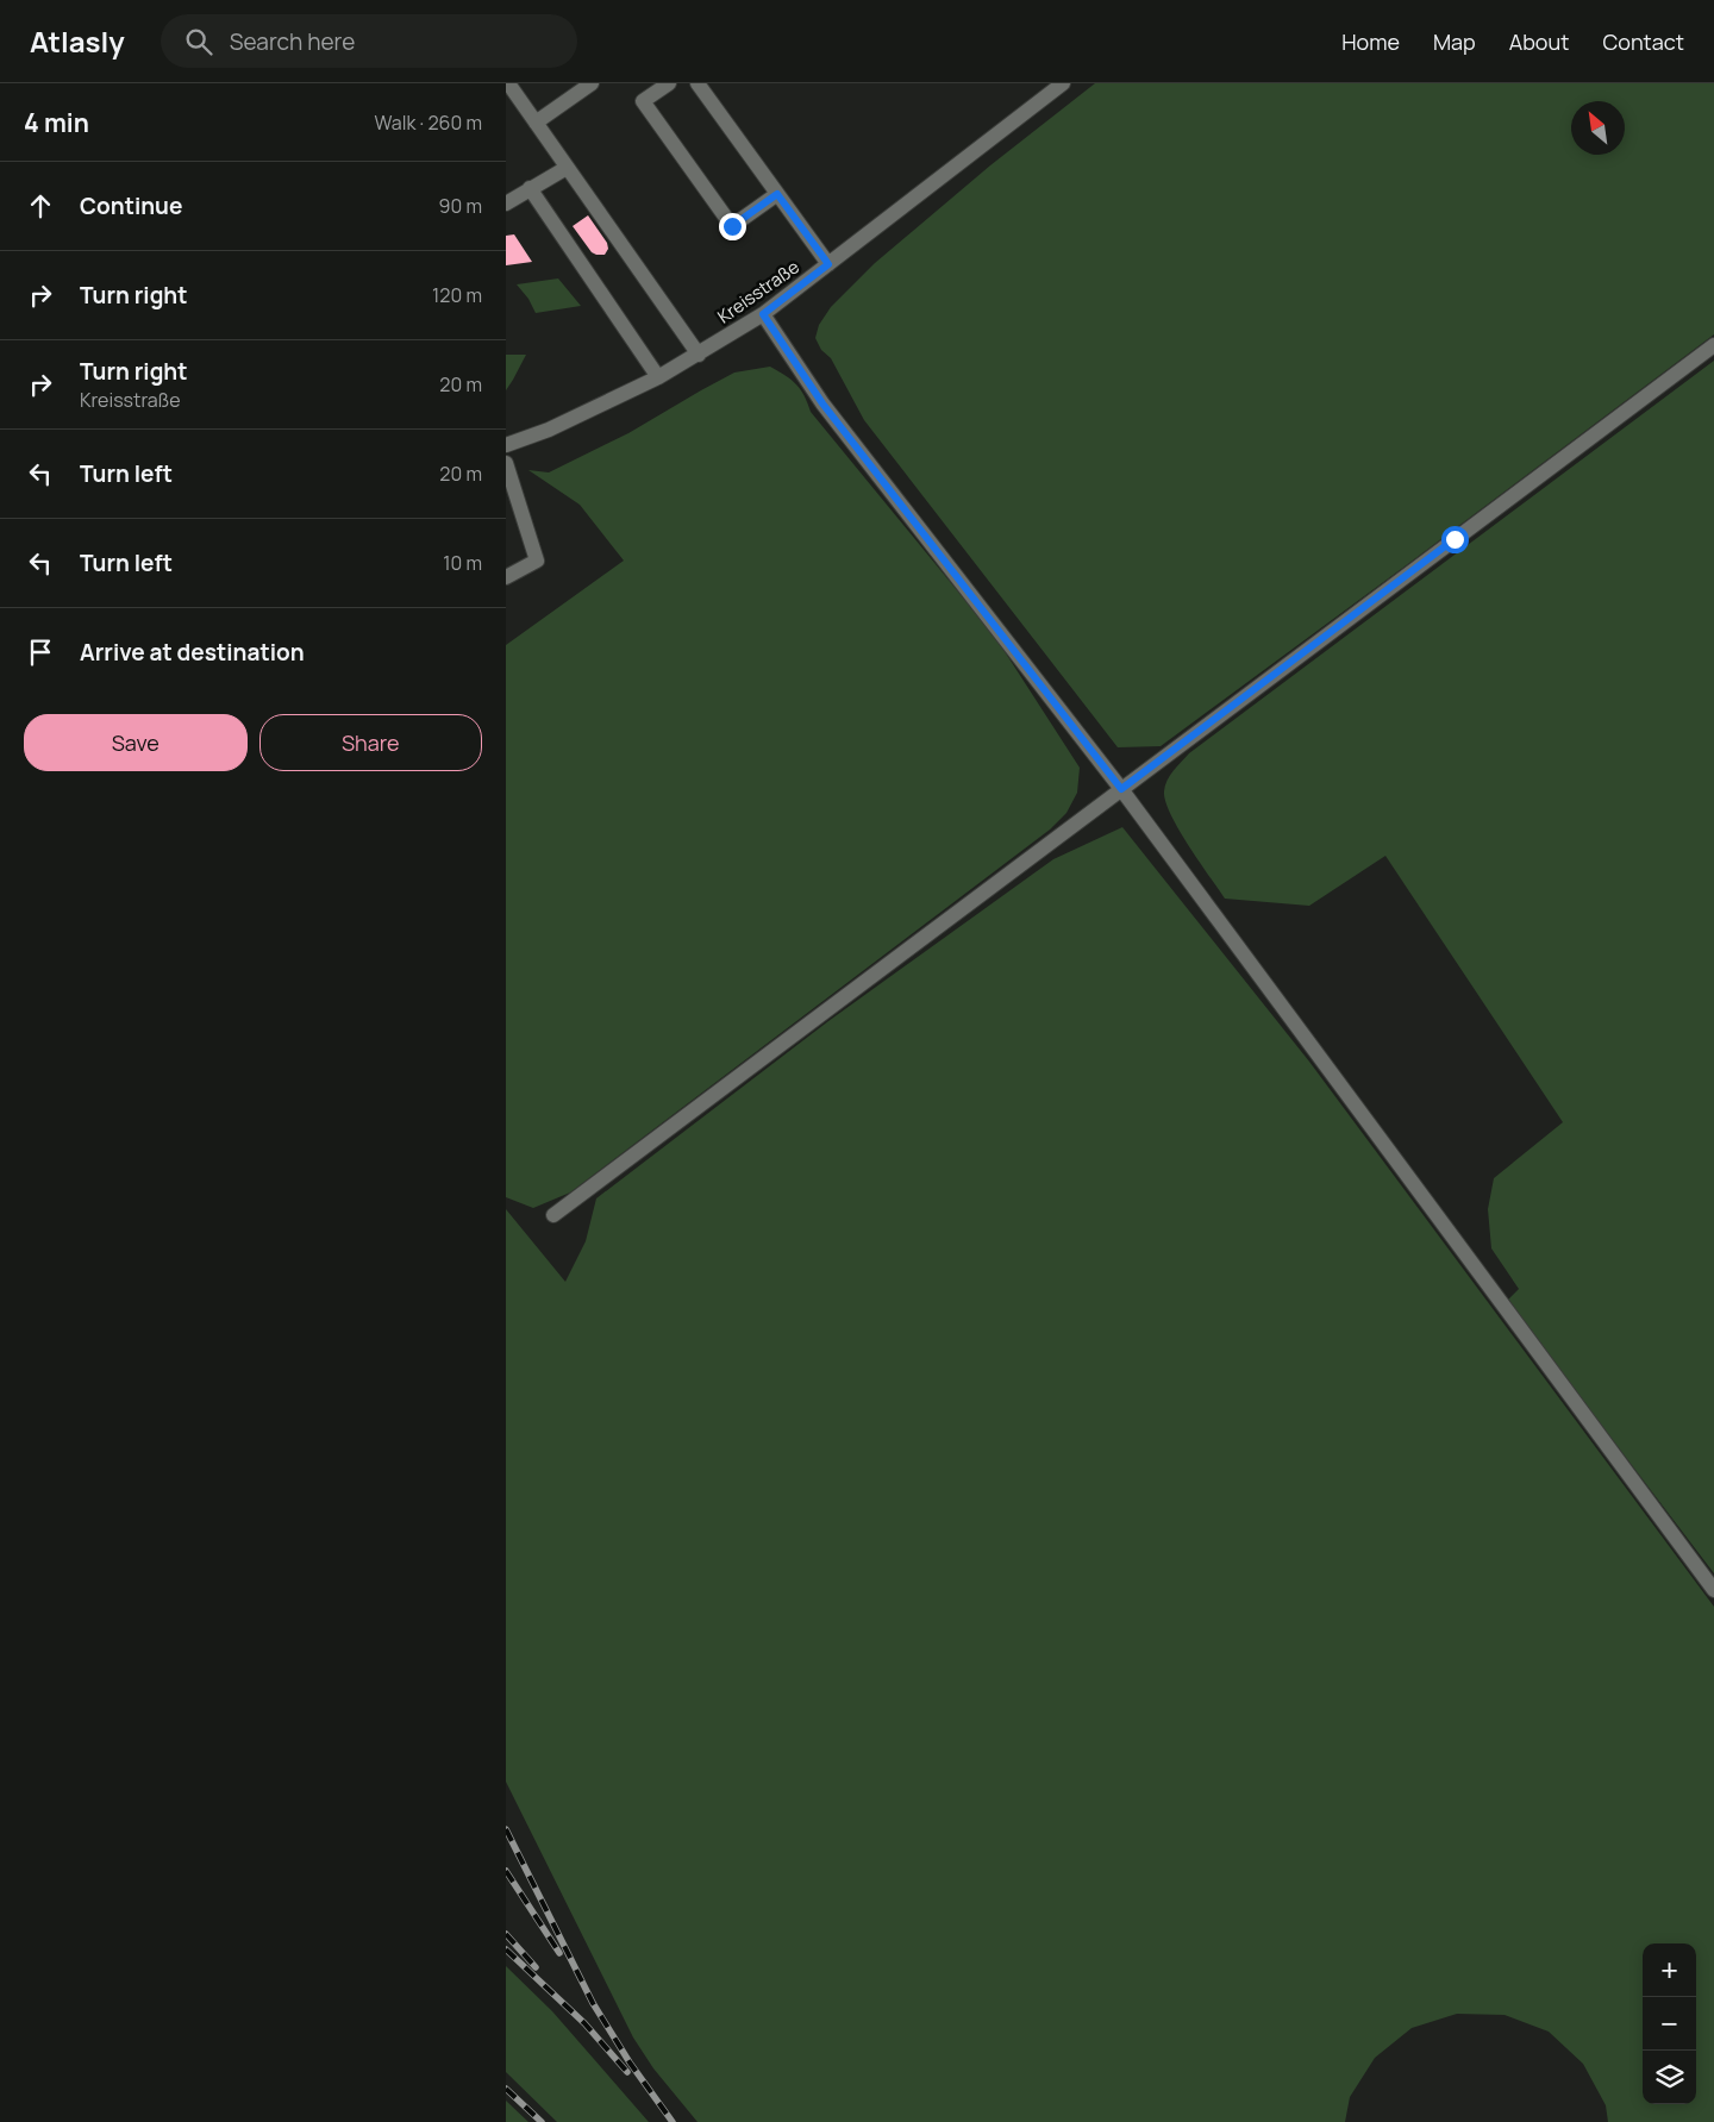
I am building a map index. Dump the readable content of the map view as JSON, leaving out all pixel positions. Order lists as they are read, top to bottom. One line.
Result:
{"streets":{"street":["Kreisstraße"]},"north":"top left","page":{"header":"Atlasly","search":"Search here","nav":["Home","Map","About","Contact"],"heading":["4 min","Walk · 260 m"],"list":[["Continue","90 m"],["Turn right","120 m"],["Turn right","Kreisstraße","20 m"],["Turn left","20 m"],["Turn left","10 m"],"Arrive at destination"],"buttons":["Save","Share"],"map_buttons":["+","−"]}}
